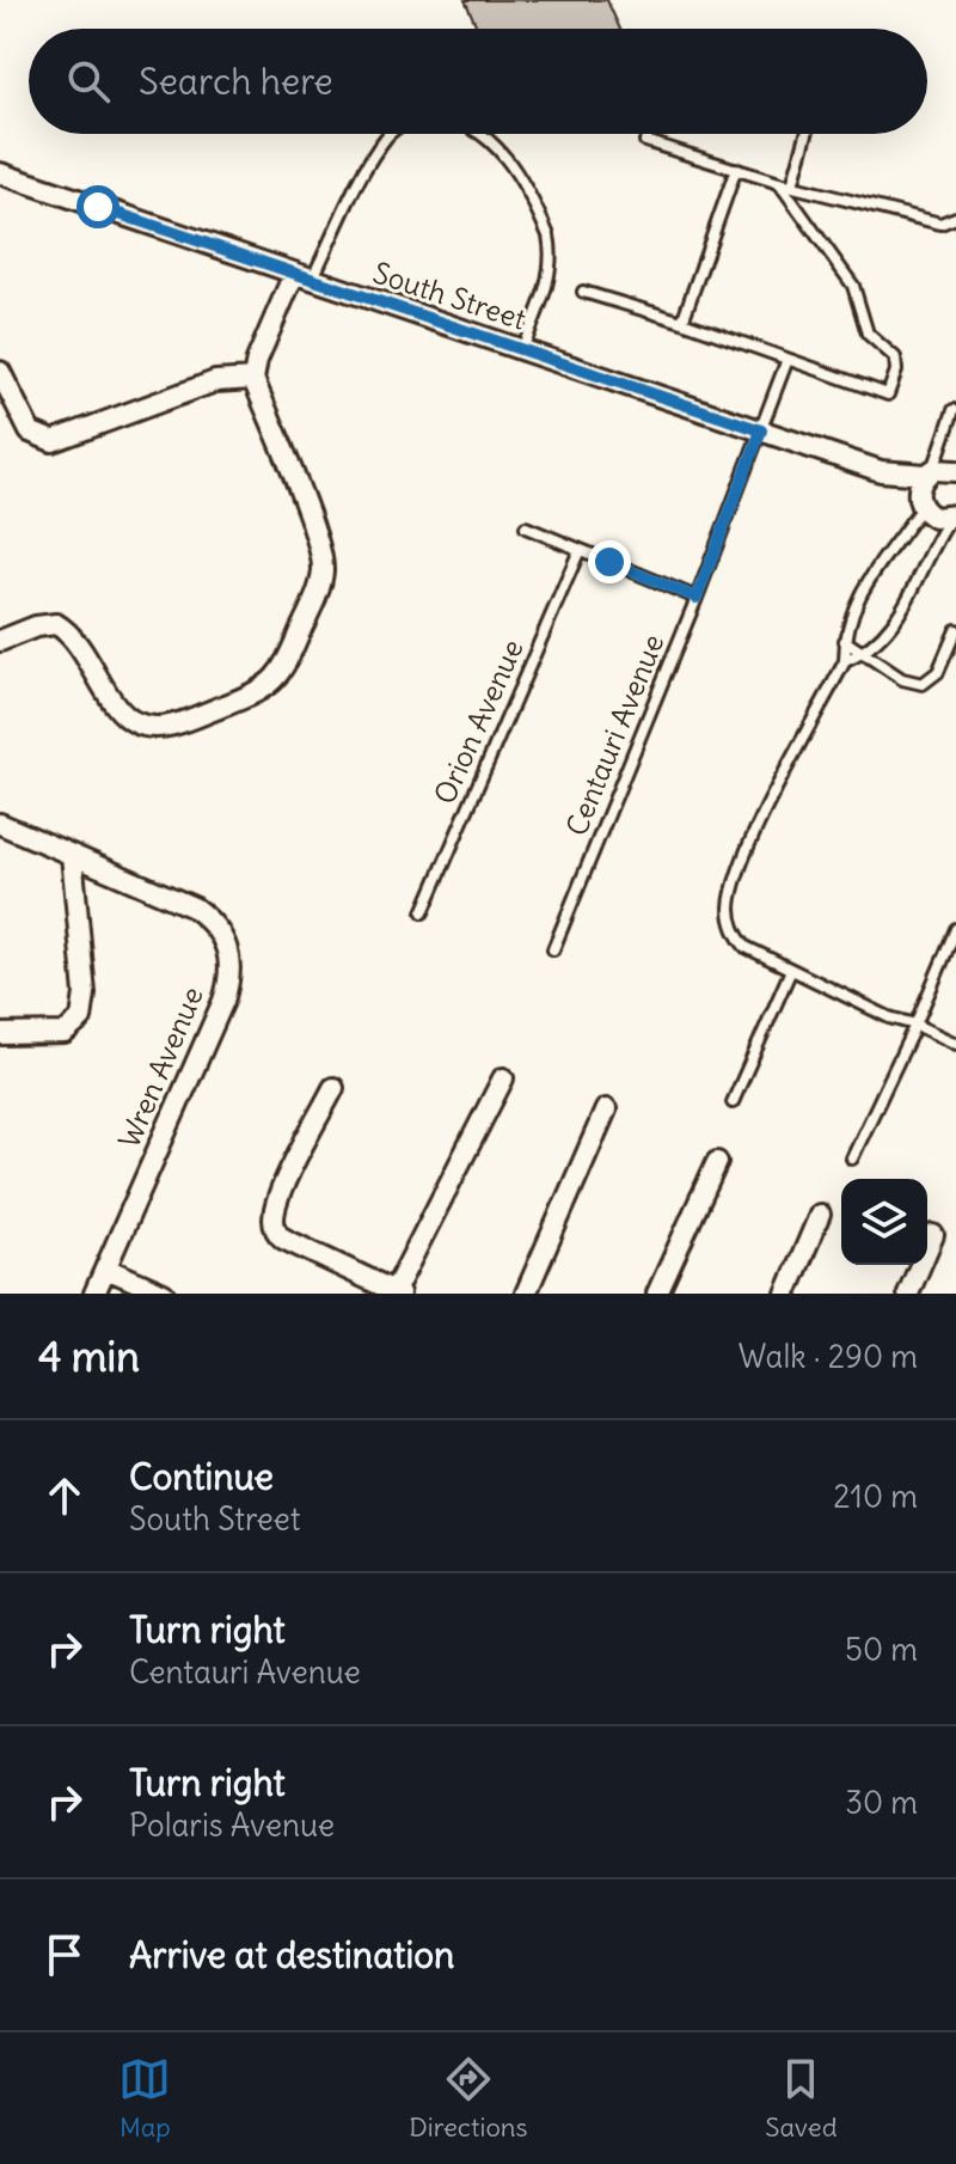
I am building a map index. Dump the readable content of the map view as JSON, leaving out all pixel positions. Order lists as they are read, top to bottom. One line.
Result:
{"streets":{"street":["South Street","Wren Avenue"],"lane":["Orion Avenue","Centauri Avenue"]},"crossings":[["South Street","Centauri Avenue"]],"page":{"search":"Search here","heading":["4 min","Walk · 290 m"],"list":[["Continue","South Street","210 m"],["Turn right","Centauri Avenue","50 m"],["Turn right","Polaris Avenue","30 m"],"Arrive at destination"],"nav":["Map","Directions","Saved"]}}
